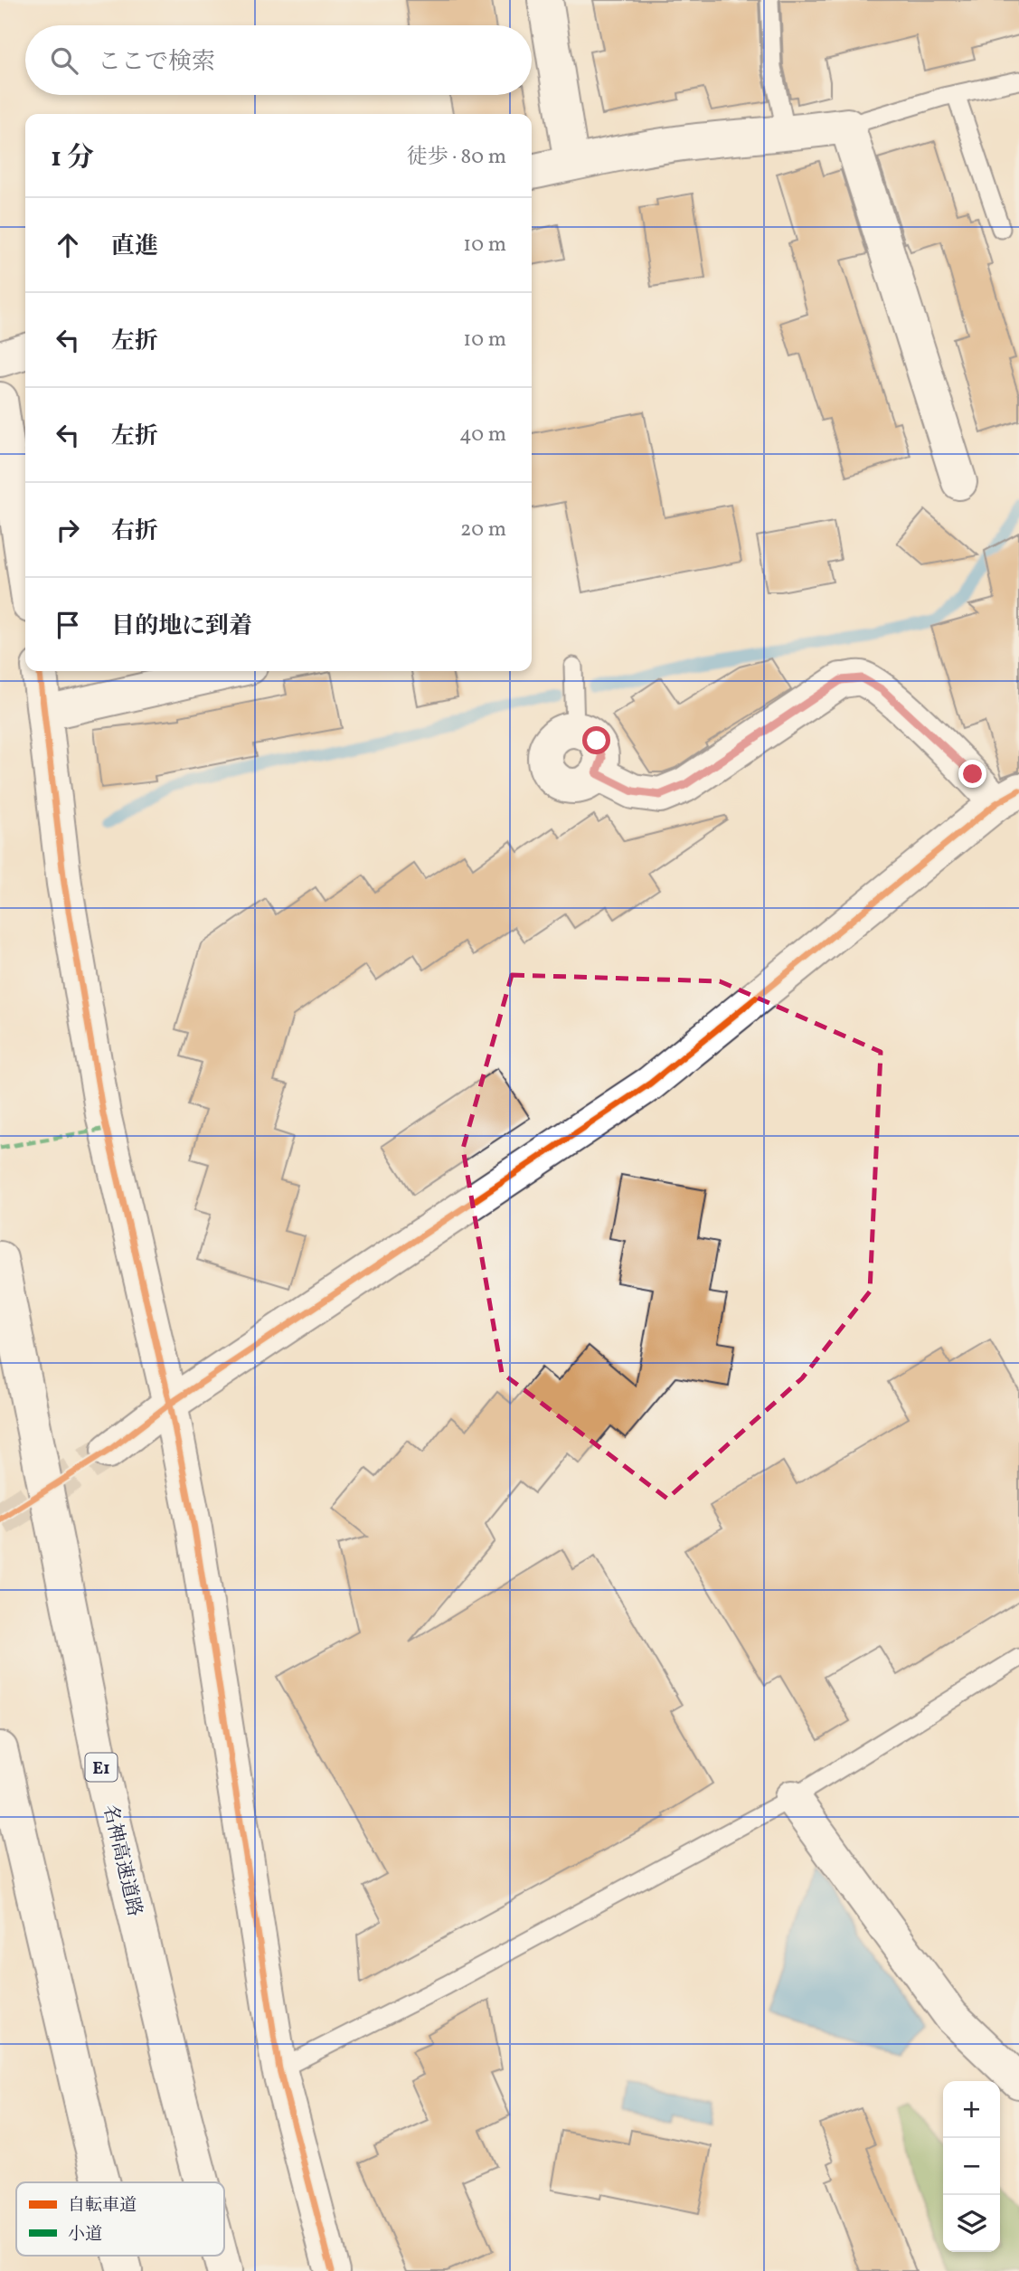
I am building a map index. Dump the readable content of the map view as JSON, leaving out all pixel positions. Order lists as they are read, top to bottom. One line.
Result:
{"streets":{"main road":["E1","名神高速道路"]},"legend":["自転車道","小道"],"page":{"search":"ここで検索","heading":["1 分","徒歩 · 80 m"],"list":[["直進","10 m"],["左折","10 m"],["左折","40 m"],["右折","20 m"],"目的地に到着"],"map_buttons":["+","−"]}}
